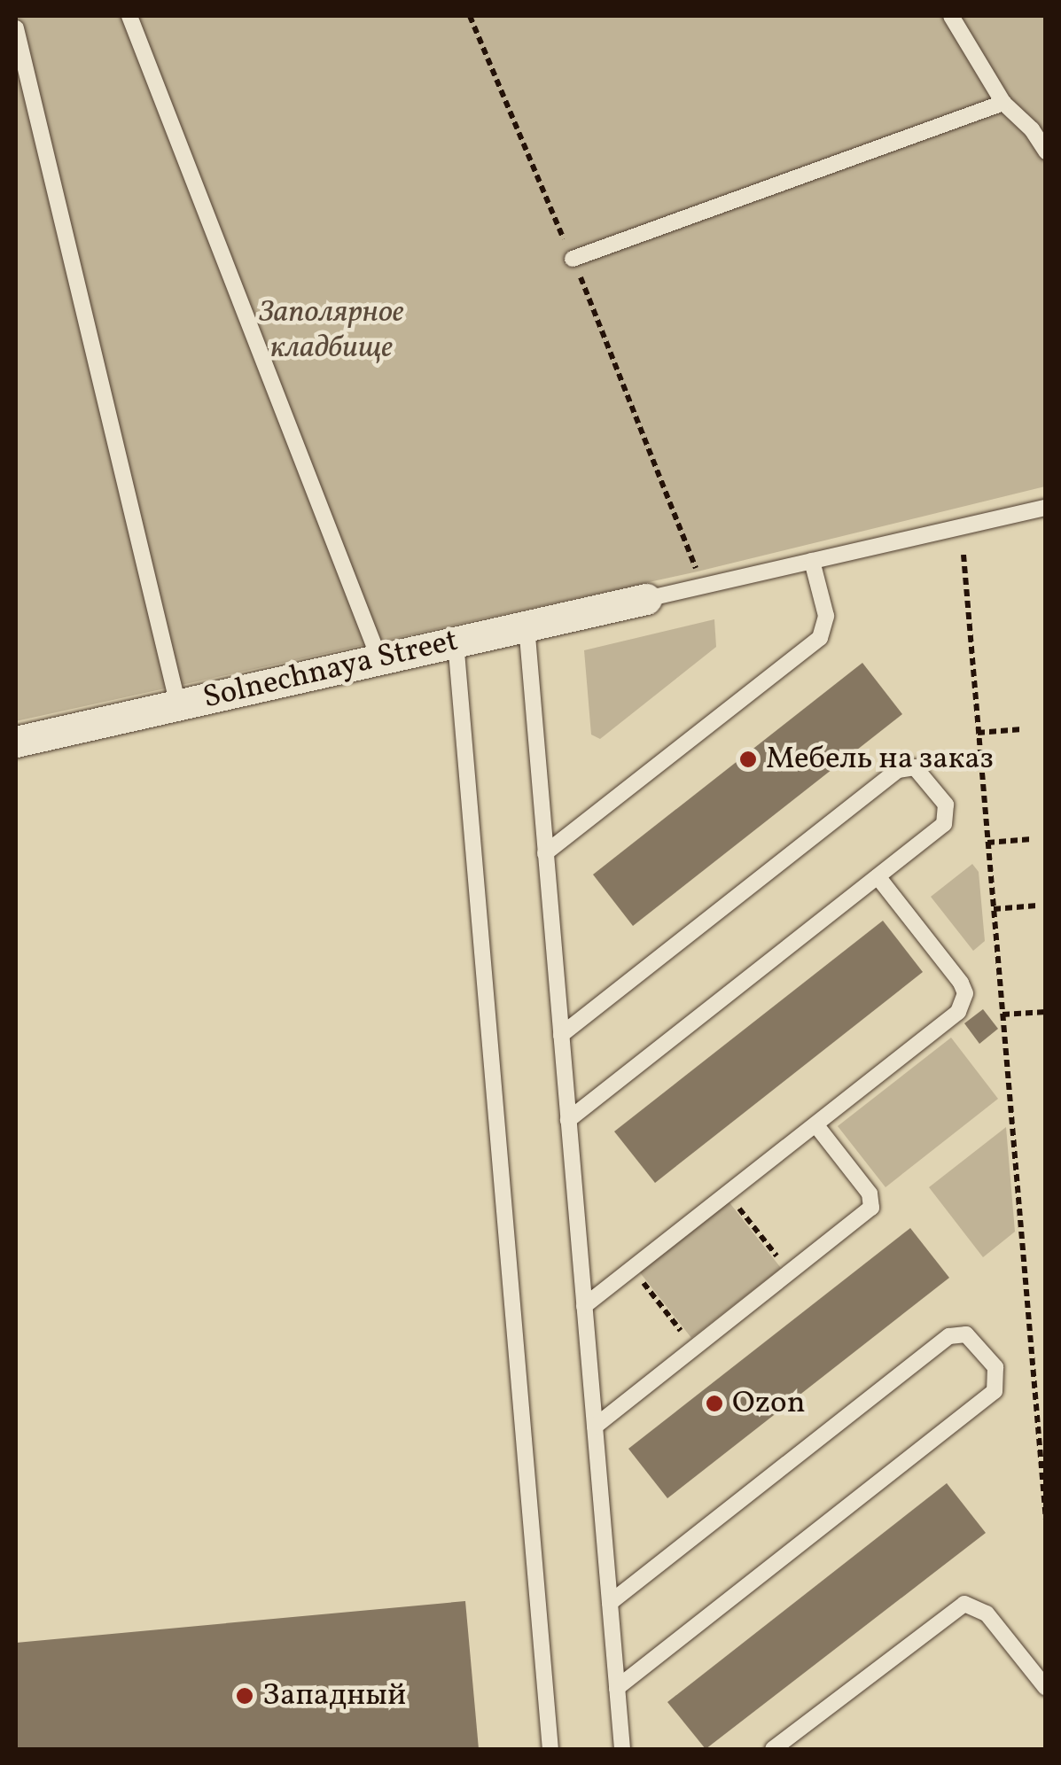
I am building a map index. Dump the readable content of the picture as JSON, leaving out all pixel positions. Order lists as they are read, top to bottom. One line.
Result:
{"streets":{"street":["Solnechnaya Street"]},"parks":["Заполярное кладбище"],"places":["Мебель на заказ","Ozon","Западный"]}
